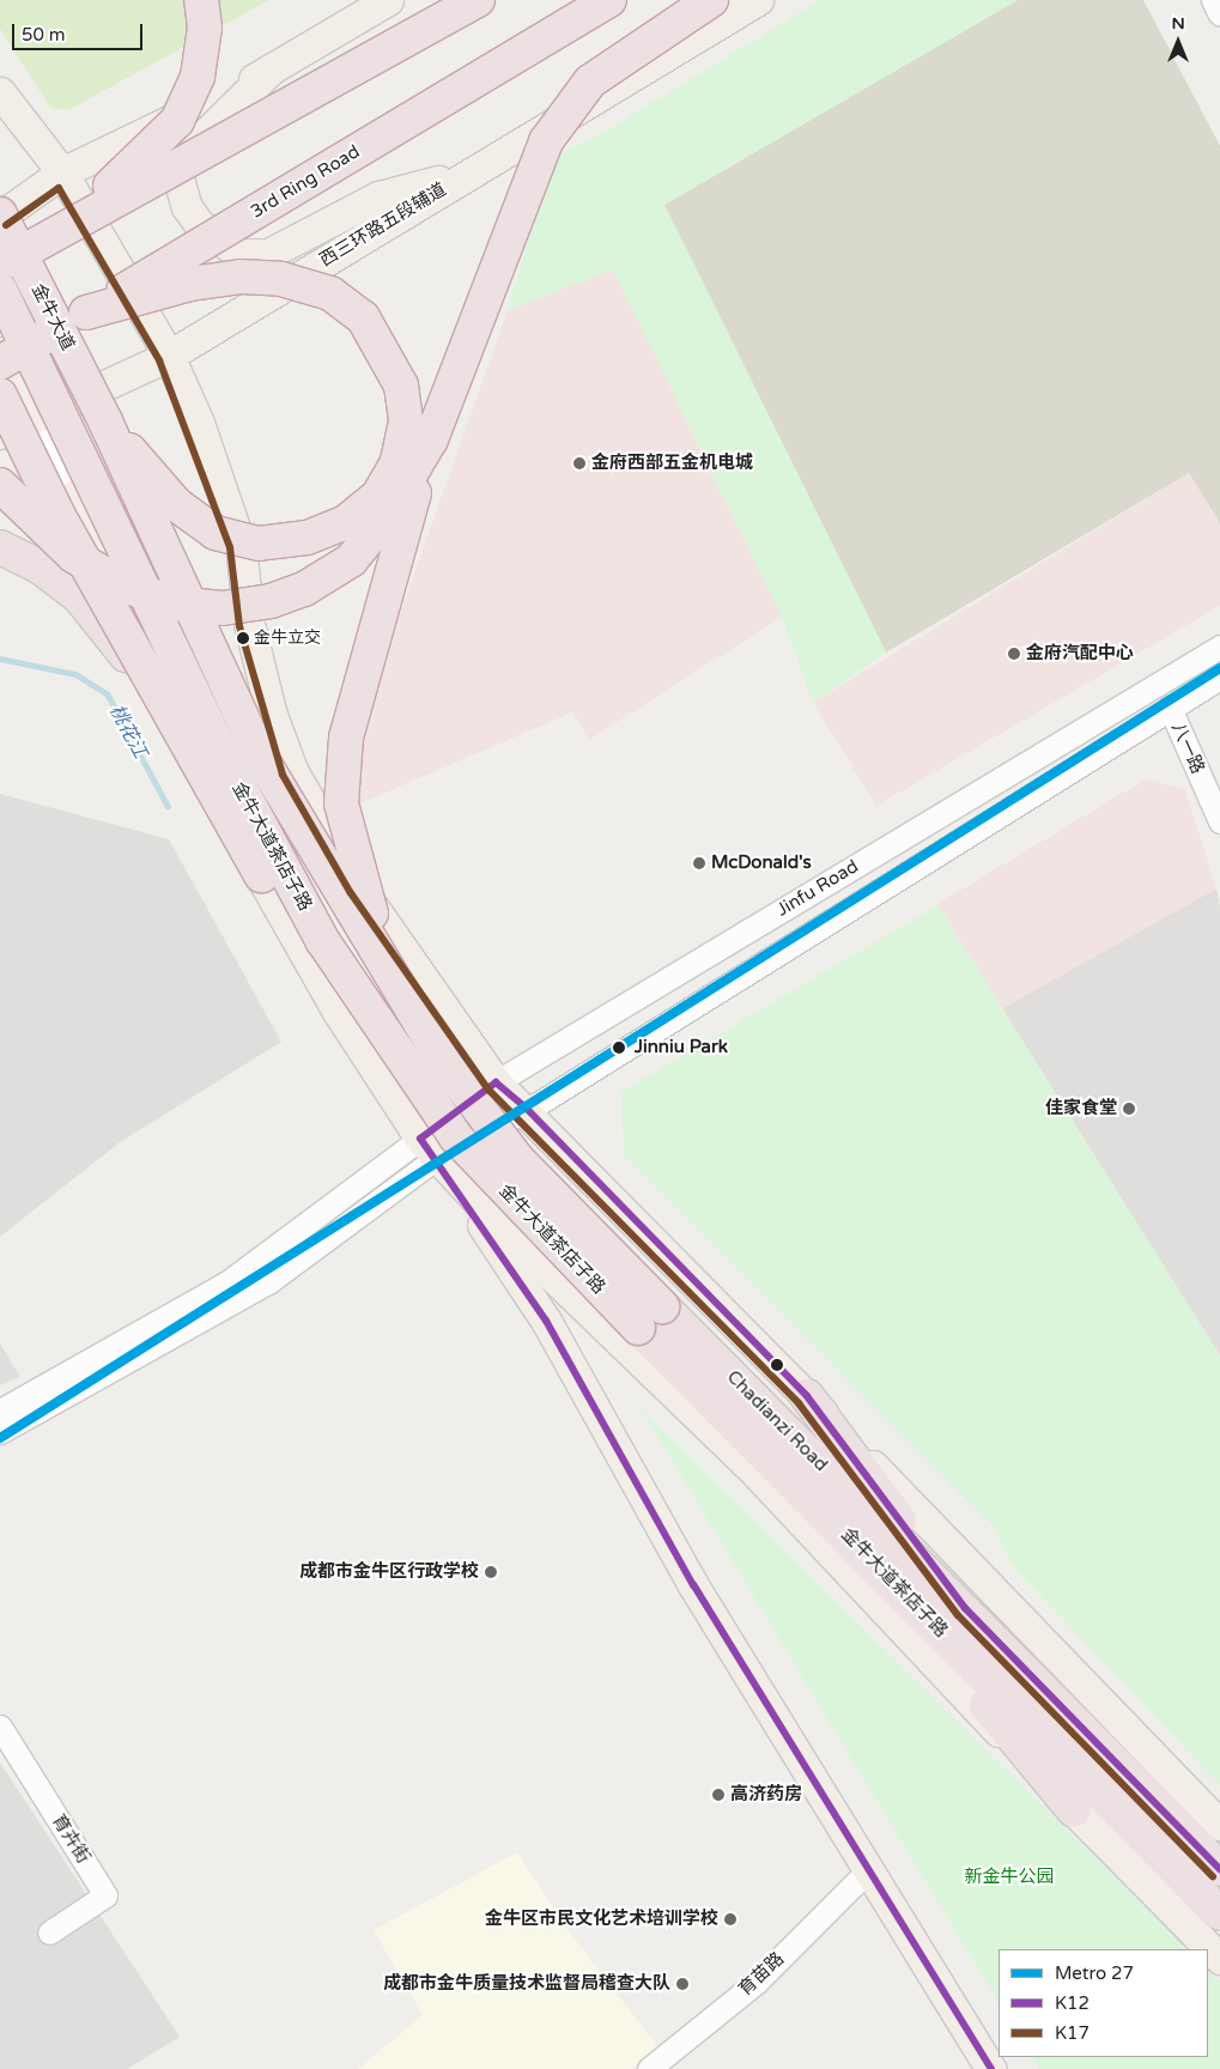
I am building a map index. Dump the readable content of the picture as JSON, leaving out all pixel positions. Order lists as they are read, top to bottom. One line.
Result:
{"streets":{"highway":["3rd Ring Road","金牛大道","金牛大道茶店子路","Chadianzi Road"],"main road":["西三环路五段辅道","Jinfu Road"],"street":["八一路","育卉街","育苗路"]},"crossings":[["金牛大道","金牛大道茶店子路"],["八一路","Jinfu Road"],["金牛大道茶店子路","Chadianzi Road"]],"water":["桃花江"],"parks":["新金牛公园"],"places":["金府西部五金机电城","金牛立交","金府汽配中心","McDonald's","Jinniu Park","佳家食堂","成都市金牛区行政学校","高济药房","金牛区市民文化艺术培训学校","成都市金牛质量技术监督局稽查大队"],"lines":["transit line K17","metro line 27","transit line K12"],"legend":["Metro 27","K12","K17"],"scale_bar":"50 m","north":"top"}
